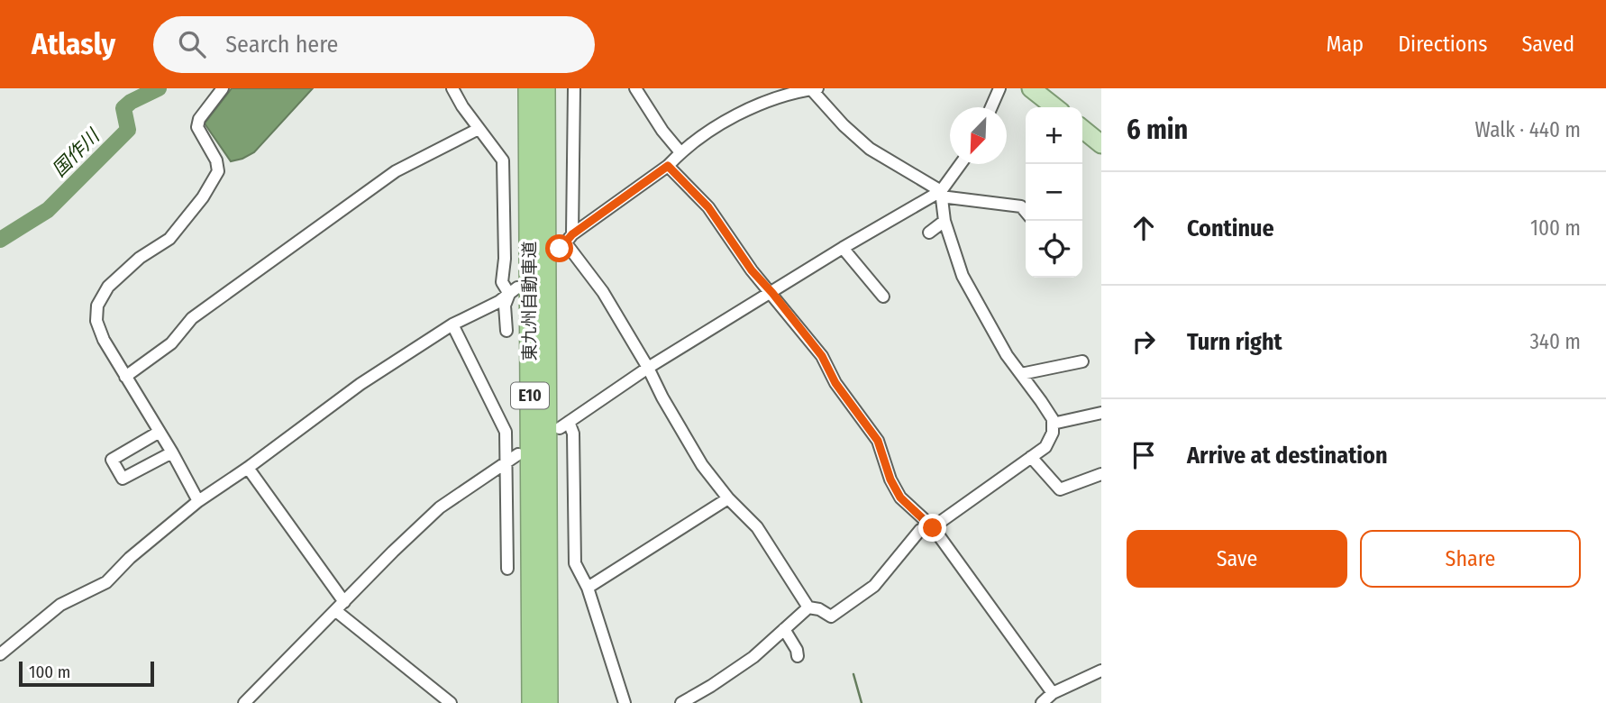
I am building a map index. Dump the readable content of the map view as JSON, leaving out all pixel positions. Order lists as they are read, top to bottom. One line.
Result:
{"streets":{"highway":["東九州自動車道","E10"]},"water":["国作川"],"scale_bar":"100 m","north":"bottom left","page":{"header":"Atlasly","search":"Search here","nav":["Map","Directions","Saved"],"heading":["6 min","Walk · 440 m"],"map_buttons":["+","−"],"list":[["Continue","100 m"],["Turn right","340 m"],"Arrive at destination"],"buttons":["Save","Share"],"scale":"100 m"}}
